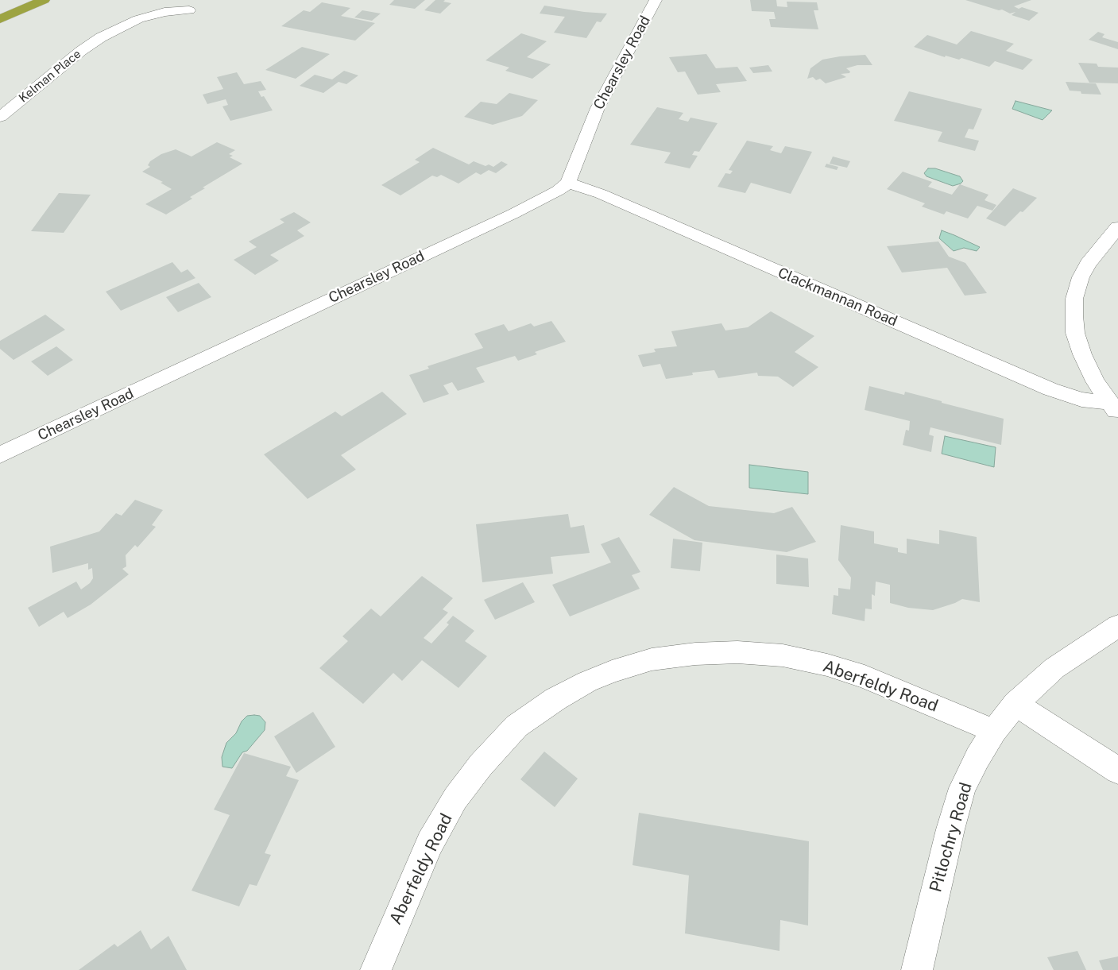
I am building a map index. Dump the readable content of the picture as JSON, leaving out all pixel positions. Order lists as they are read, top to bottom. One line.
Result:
{"streets":{"street":["Chearsley Road","Kelman Place","Clackmannan Road","Aberfeldy Road","Pitlochry Road"]},"crossings":[["Chearsley Road","Clackmannan Road"],["Aberfeldy Road","Pitlochry Road"]]}
